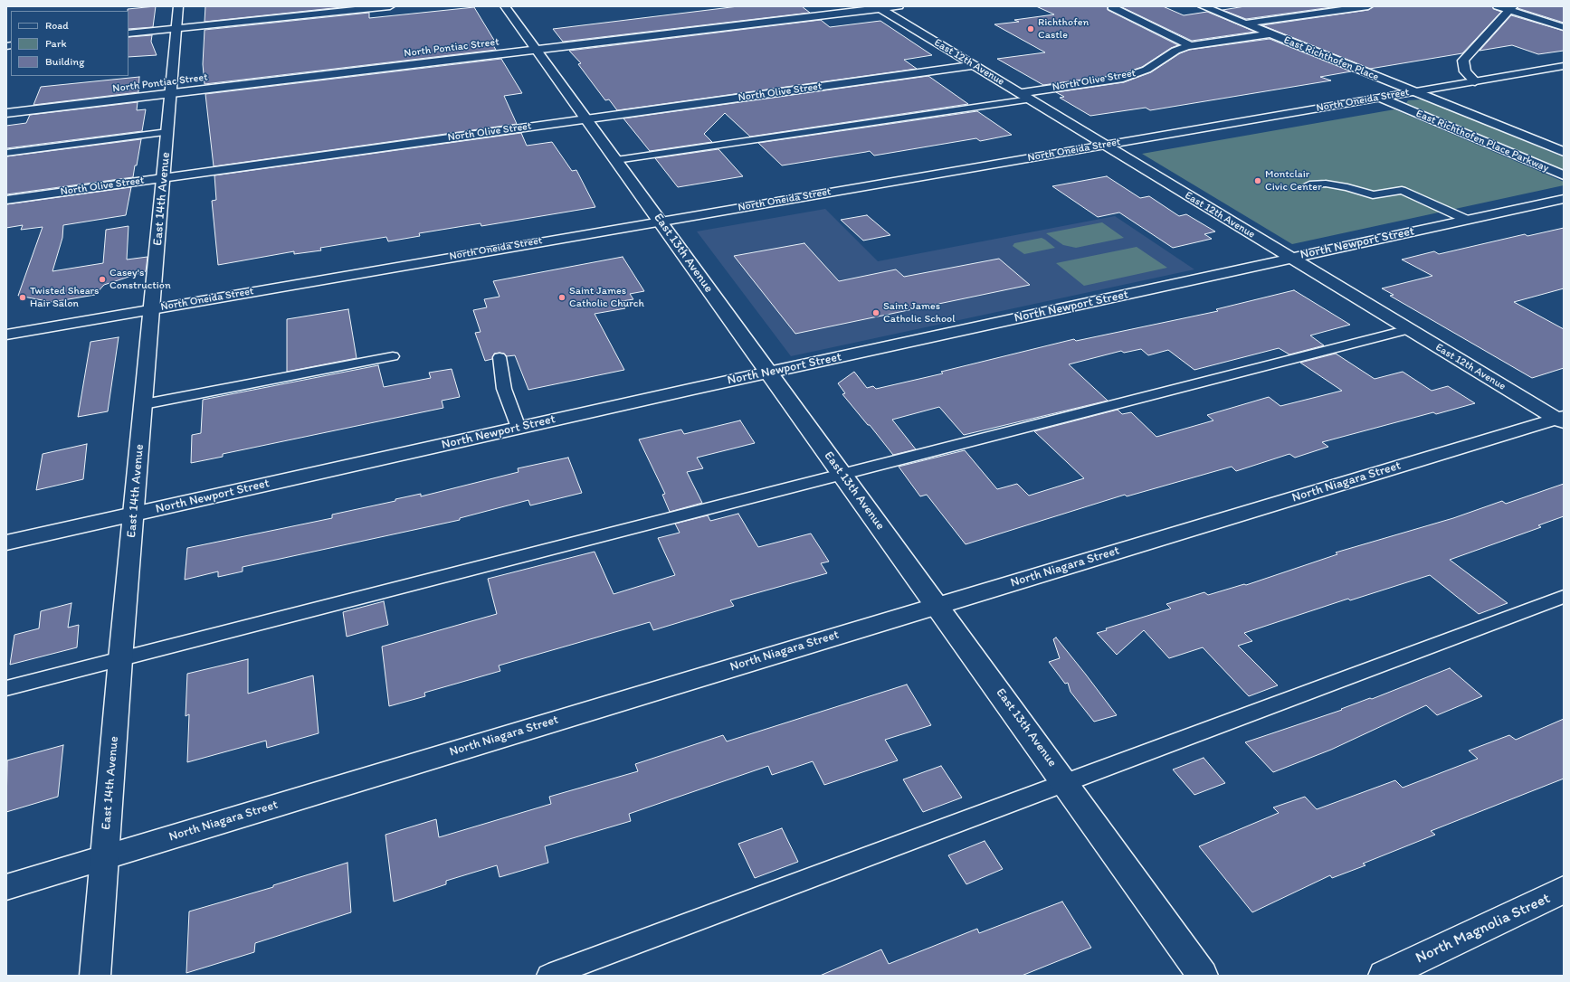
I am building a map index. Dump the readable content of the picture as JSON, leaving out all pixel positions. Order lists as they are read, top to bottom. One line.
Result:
{"streets":{"street":["North Pontiac Street","East Richthofen Place","East 12th Avenue","North Olive Street","North Oneida Street","East Richthofen Place Parkway","East 14th Avenue","North Newport Street","East 13th Avenue","North Niagara Street","North Magnolia Street"]},"crossings":[["North Pontiac Street","East 12th Avenue"],["North Pontiac Street","East 14th Avenue"],["North Pontiac Street","East 13th Avenue"],["East Richthofen Place","North Olive Street"],["East Richthofen Place","North Oneida Street"],["East Richthofen Place","East Richthofen Place Parkway"],["East 12th Avenue","North Olive Street"],["East 12th Avenue","North Oneida Street"],["East 12th Avenue","North Newport Street"],["East 12th Avenue","North Niagara Street"],["North Olive Street","East 14th Avenue"],["North Olive Street","East 13th Avenue"],["North Oneida Street","East Richthofen Place Parkway"],["North Oneida Street","East 14th Avenue"],["North Oneida Street","East 13th Avenue"],["East 14th Avenue","North Newport Street"],["East 14th Avenue","North Niagara Street"],["North Newport Street","East 13th Avenue"],["East 13th Avenue","North Niagara Street"]],"places":["Richthofen Castle","Montclair Civic Center","Casey's Construction","Twisted Shears Hair Salon","Saint James Catholic Church","Saint James Catholic School"],"legend":["Road","Park","Building"]}
